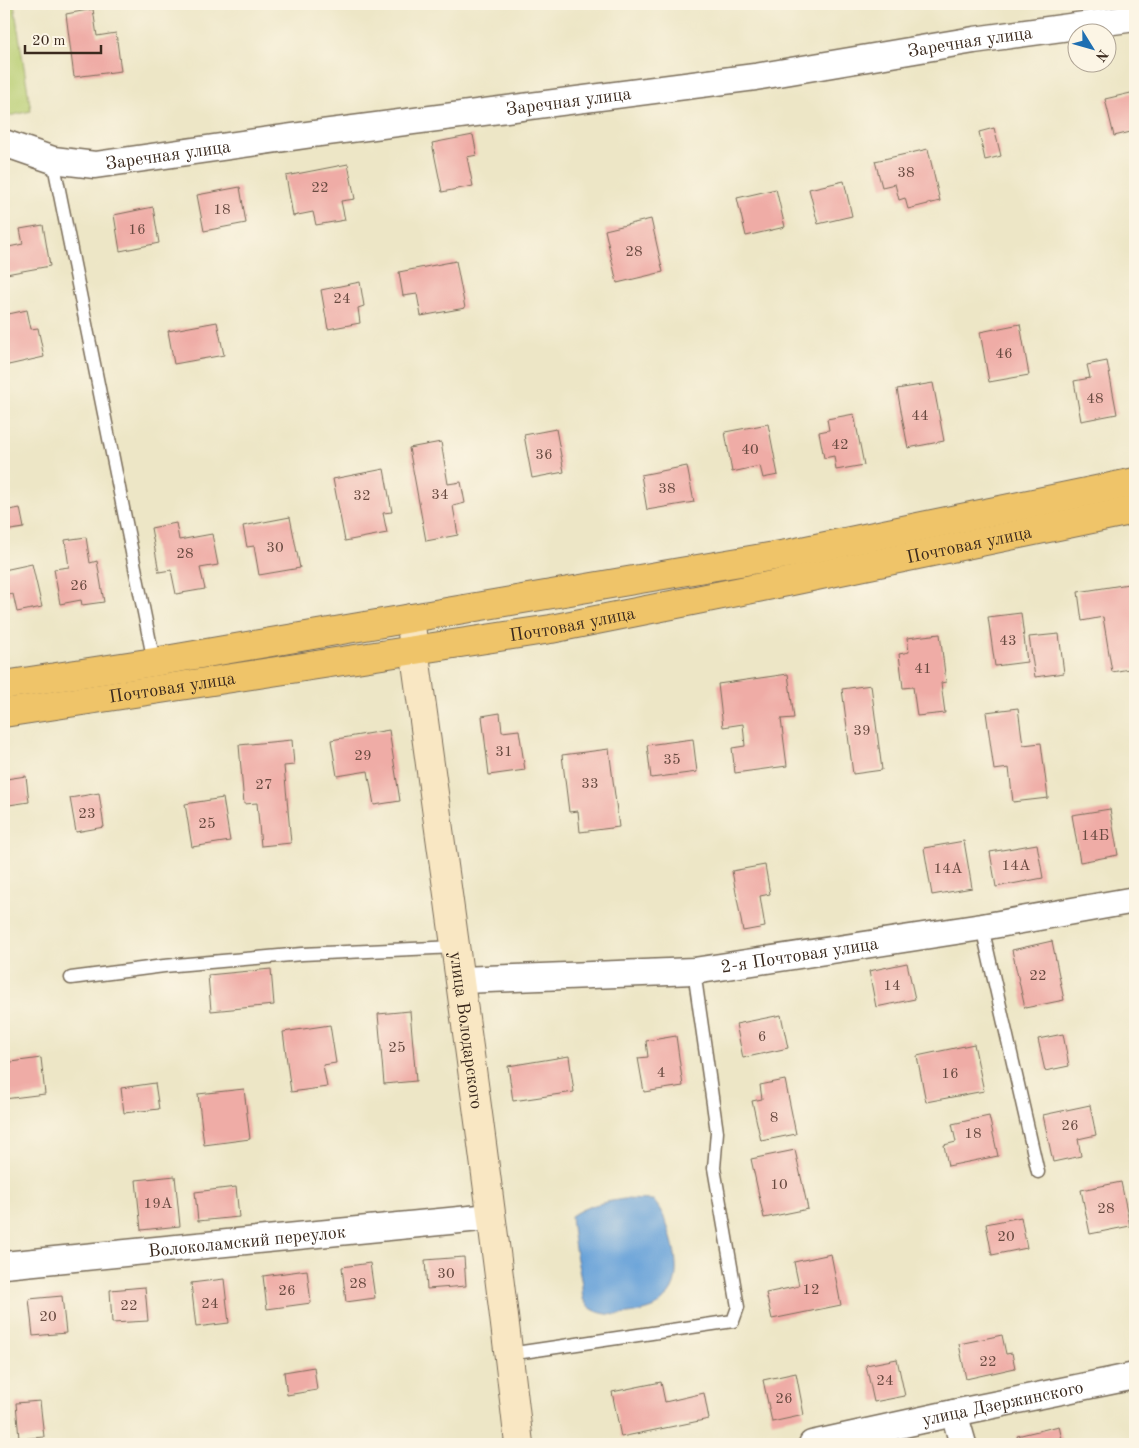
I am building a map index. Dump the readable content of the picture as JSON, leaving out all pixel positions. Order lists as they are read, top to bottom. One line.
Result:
{"streets":{"main road":["Почтовая улица"],"street":["Заречная улица","2-я Почтовая улица","улица Володарского","Волоколамский переулок","улица Дзержинского"]},"crossings":[["Почтовая улица","улица Володарского"],["2-я Почтовая улица","улица Володарского"],["улица Володарского","Волоколамский переулок"]],"house_numbers":["38","22","18","16","28","24","46","48","44","42","40","36","38","34","32","30","28","26","43","41","39","31","29","35","33","27","23","25","14Б","14А","14А","22","14","6","25","4","16","8","26","18","10","19А","28","20","30","28","12","26","24","22","20","22","24","26"],"scale_bar":"20 m","north":"bottom right"}
